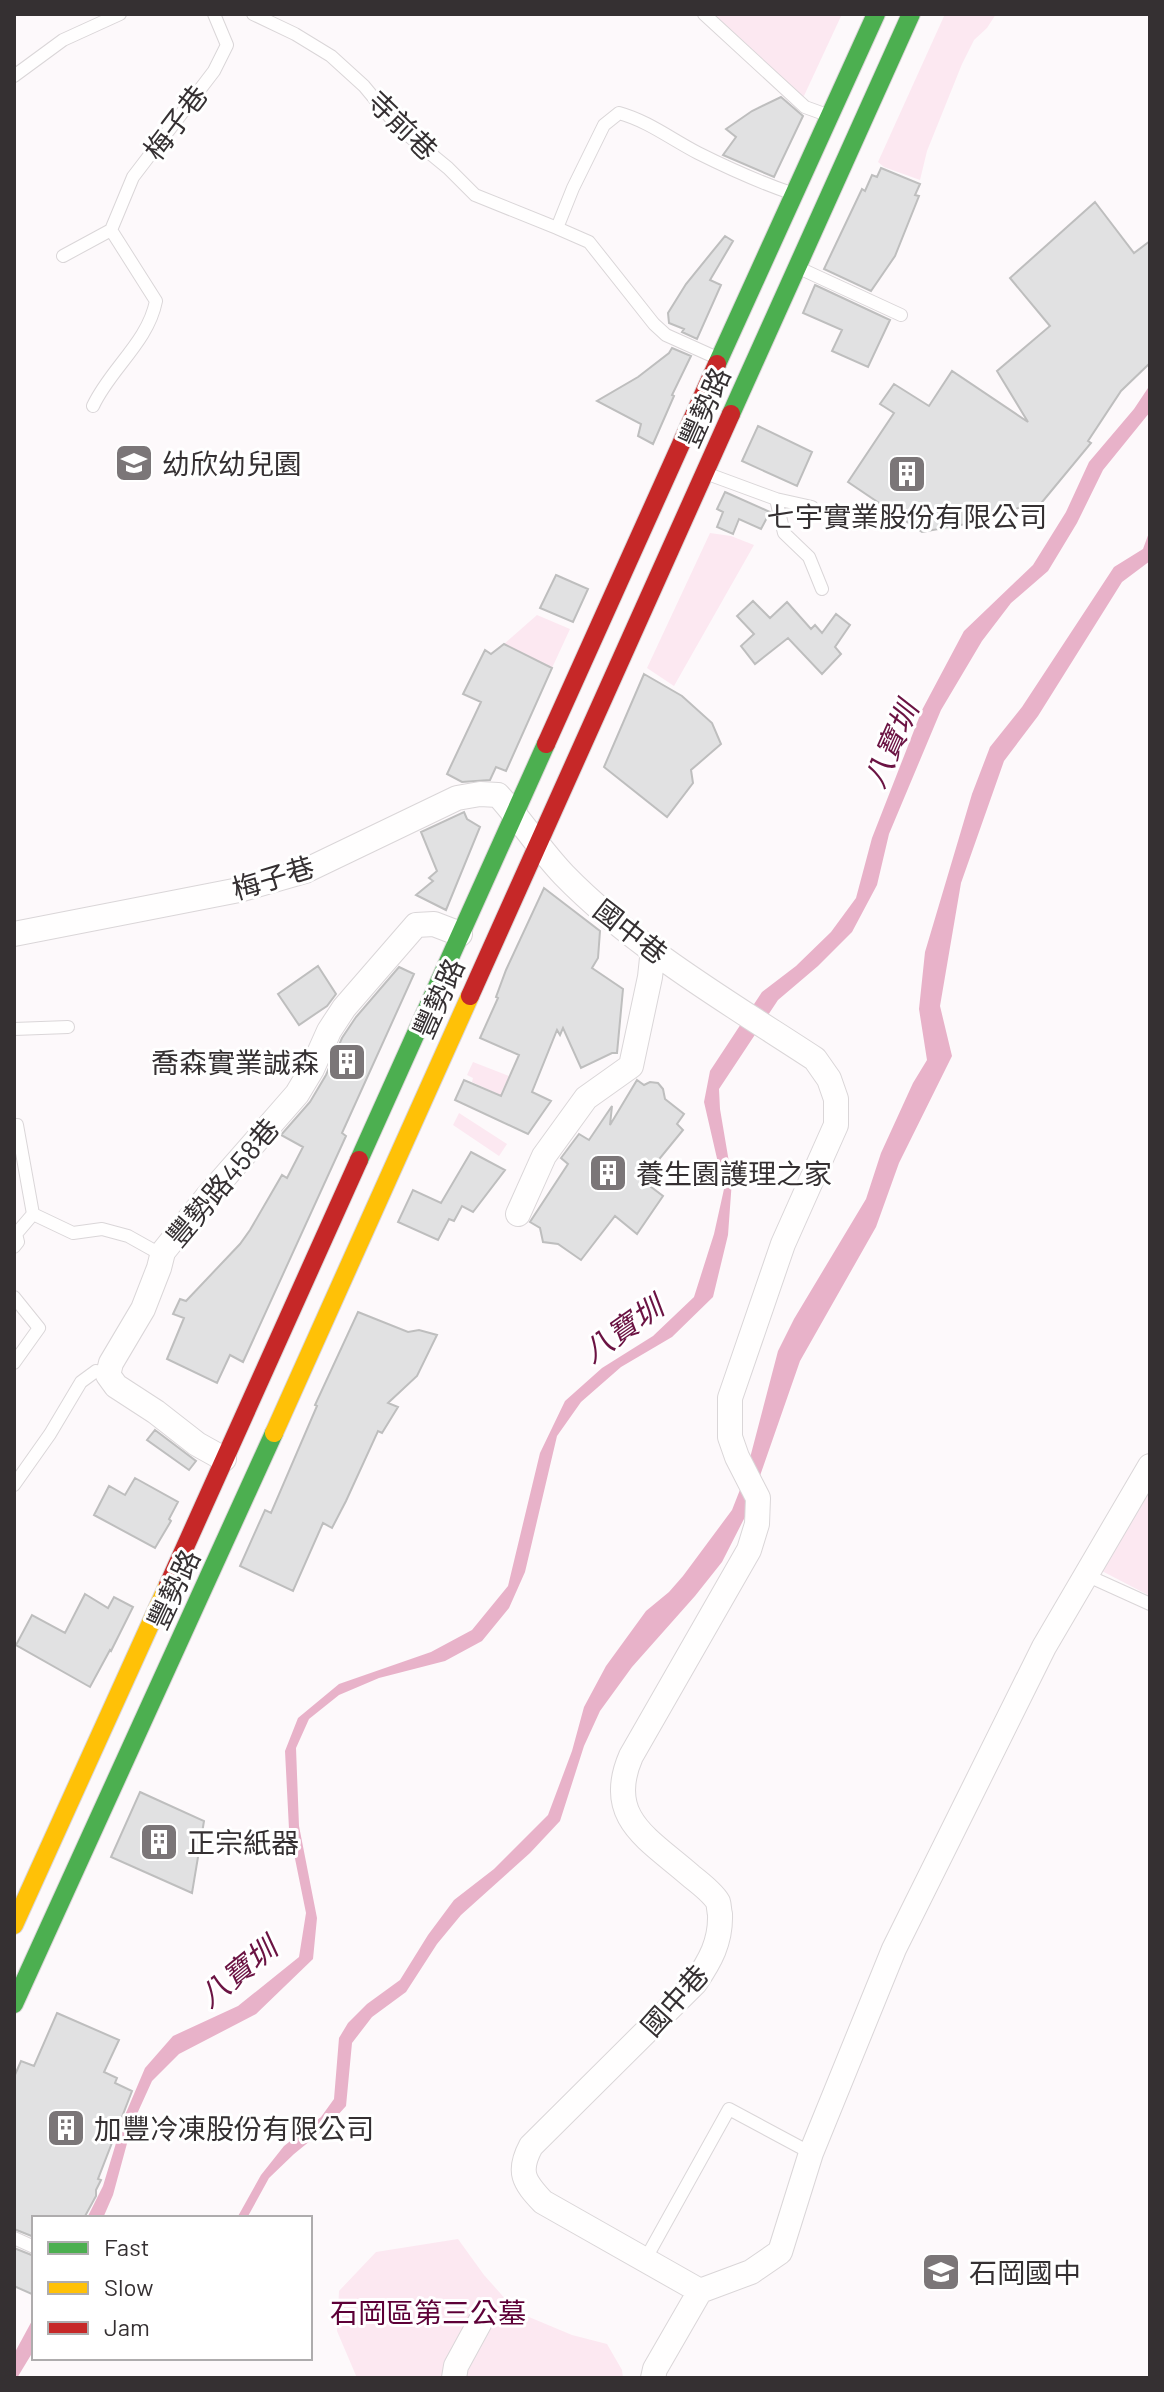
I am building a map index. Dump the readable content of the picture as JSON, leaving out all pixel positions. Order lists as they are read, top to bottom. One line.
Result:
{"streets":{"main road":["豐勢路"],"street":["梅子巷","國中巷","豐勢路458巷"],"lane":["寺前巷"]},"crossings":[["梅子巷","豐勢路"],["梅子巷","國中巷"],["寺前巷","豐勢路"],["豐勢路","國中巷"],["豐勢路","豐勢路458巷"]],"water":["八寶圳"],"parks":["石岡區第三公墓"],"places":{"school or university":["幼欣幼兒園","石岡國中"],"building":["七宇實業股份有限公司","喬森實業誠森","養生園護理之家","正宗紙器","加豐冷凍股份有限公司"]},"legend":["Fast","Slow","Jam"]}
